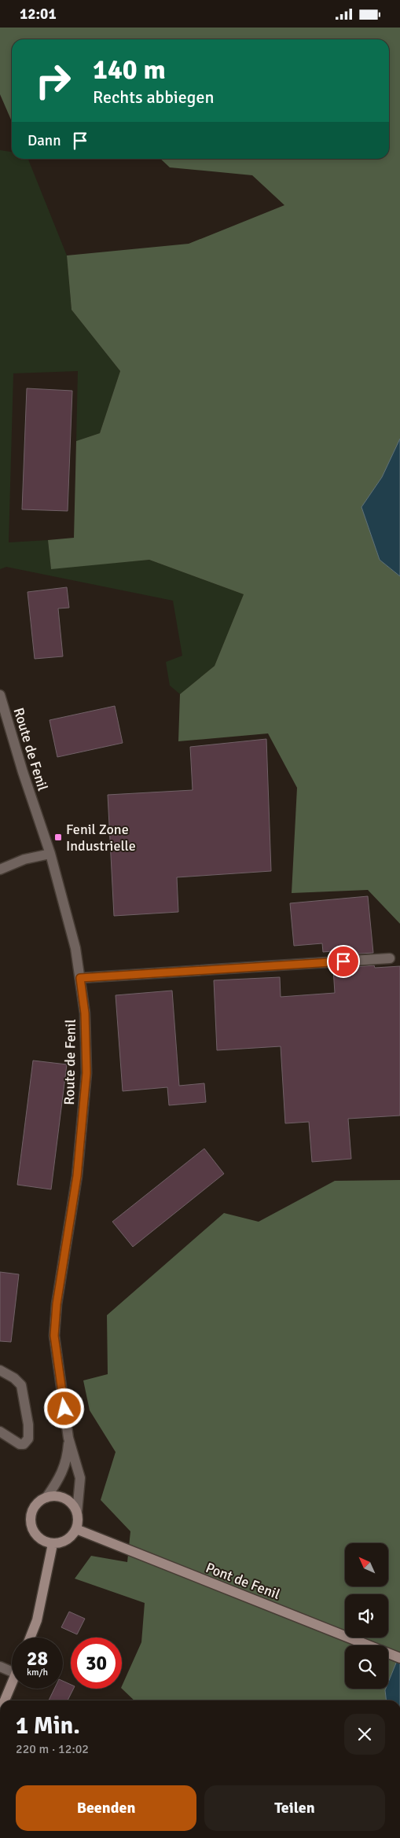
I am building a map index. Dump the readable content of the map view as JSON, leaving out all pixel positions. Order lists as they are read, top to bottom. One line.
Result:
{"streets":{"street":["Route de Fenil","Pont de Fenil"]},"crossings":[["Route de Fenil","Pont de Fenil"]],"places":{"transit":["Fenil Zone Industrielle"]},"north":"top left","page":{"status":"12:01","turn":["140 m","Rechts abbiegen"],"then":"Dann","speed":"28 km/h","limit":"30","heading":["1 Min.","220 m · 12:02"],"buttons":["Beenden","Teilen"]}}
